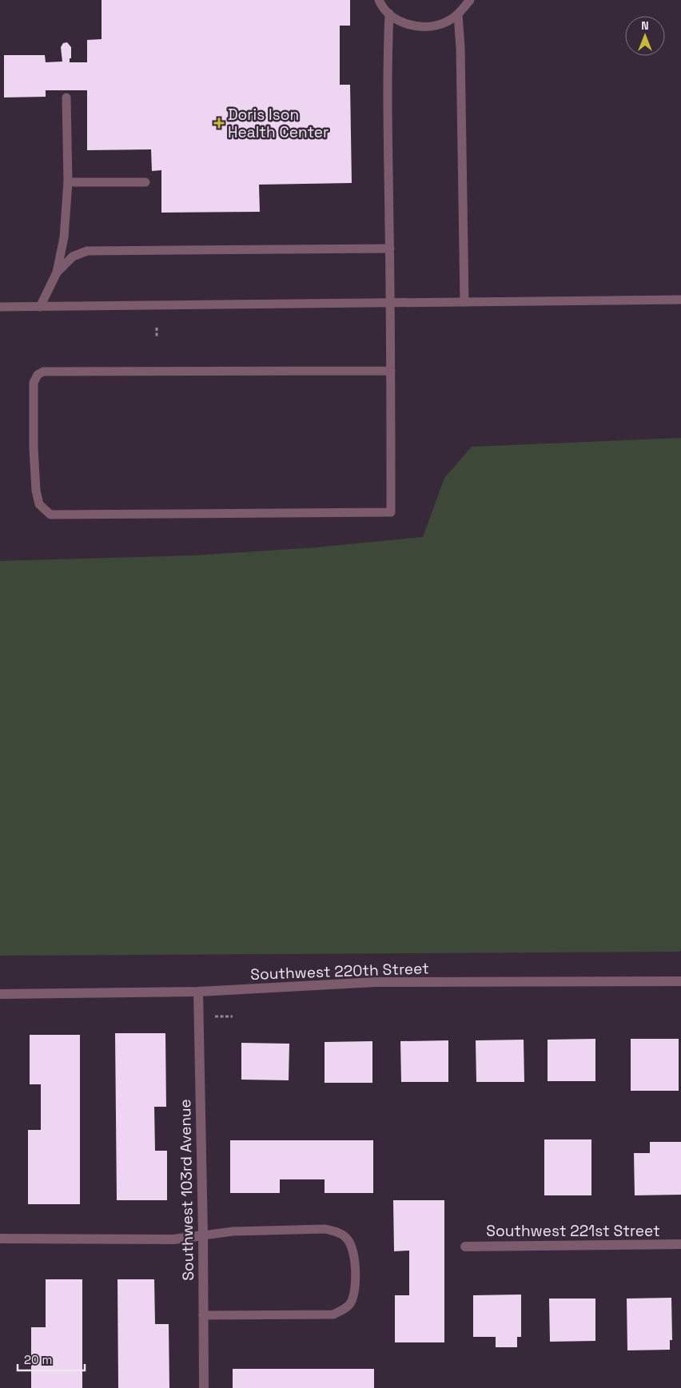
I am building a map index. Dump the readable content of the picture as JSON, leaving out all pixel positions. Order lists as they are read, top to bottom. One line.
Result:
{"streets":{"street":["Southwest 220th Street","Southwest 103rd Avenue","Southwest 221st Street"]},"crossings":[["Southwest 220th Street","Southwest 103rd Avenue"]],"places":{"health":["Doris Ison Health Center"]},"scale_bar":"20 m","north":"top"}
